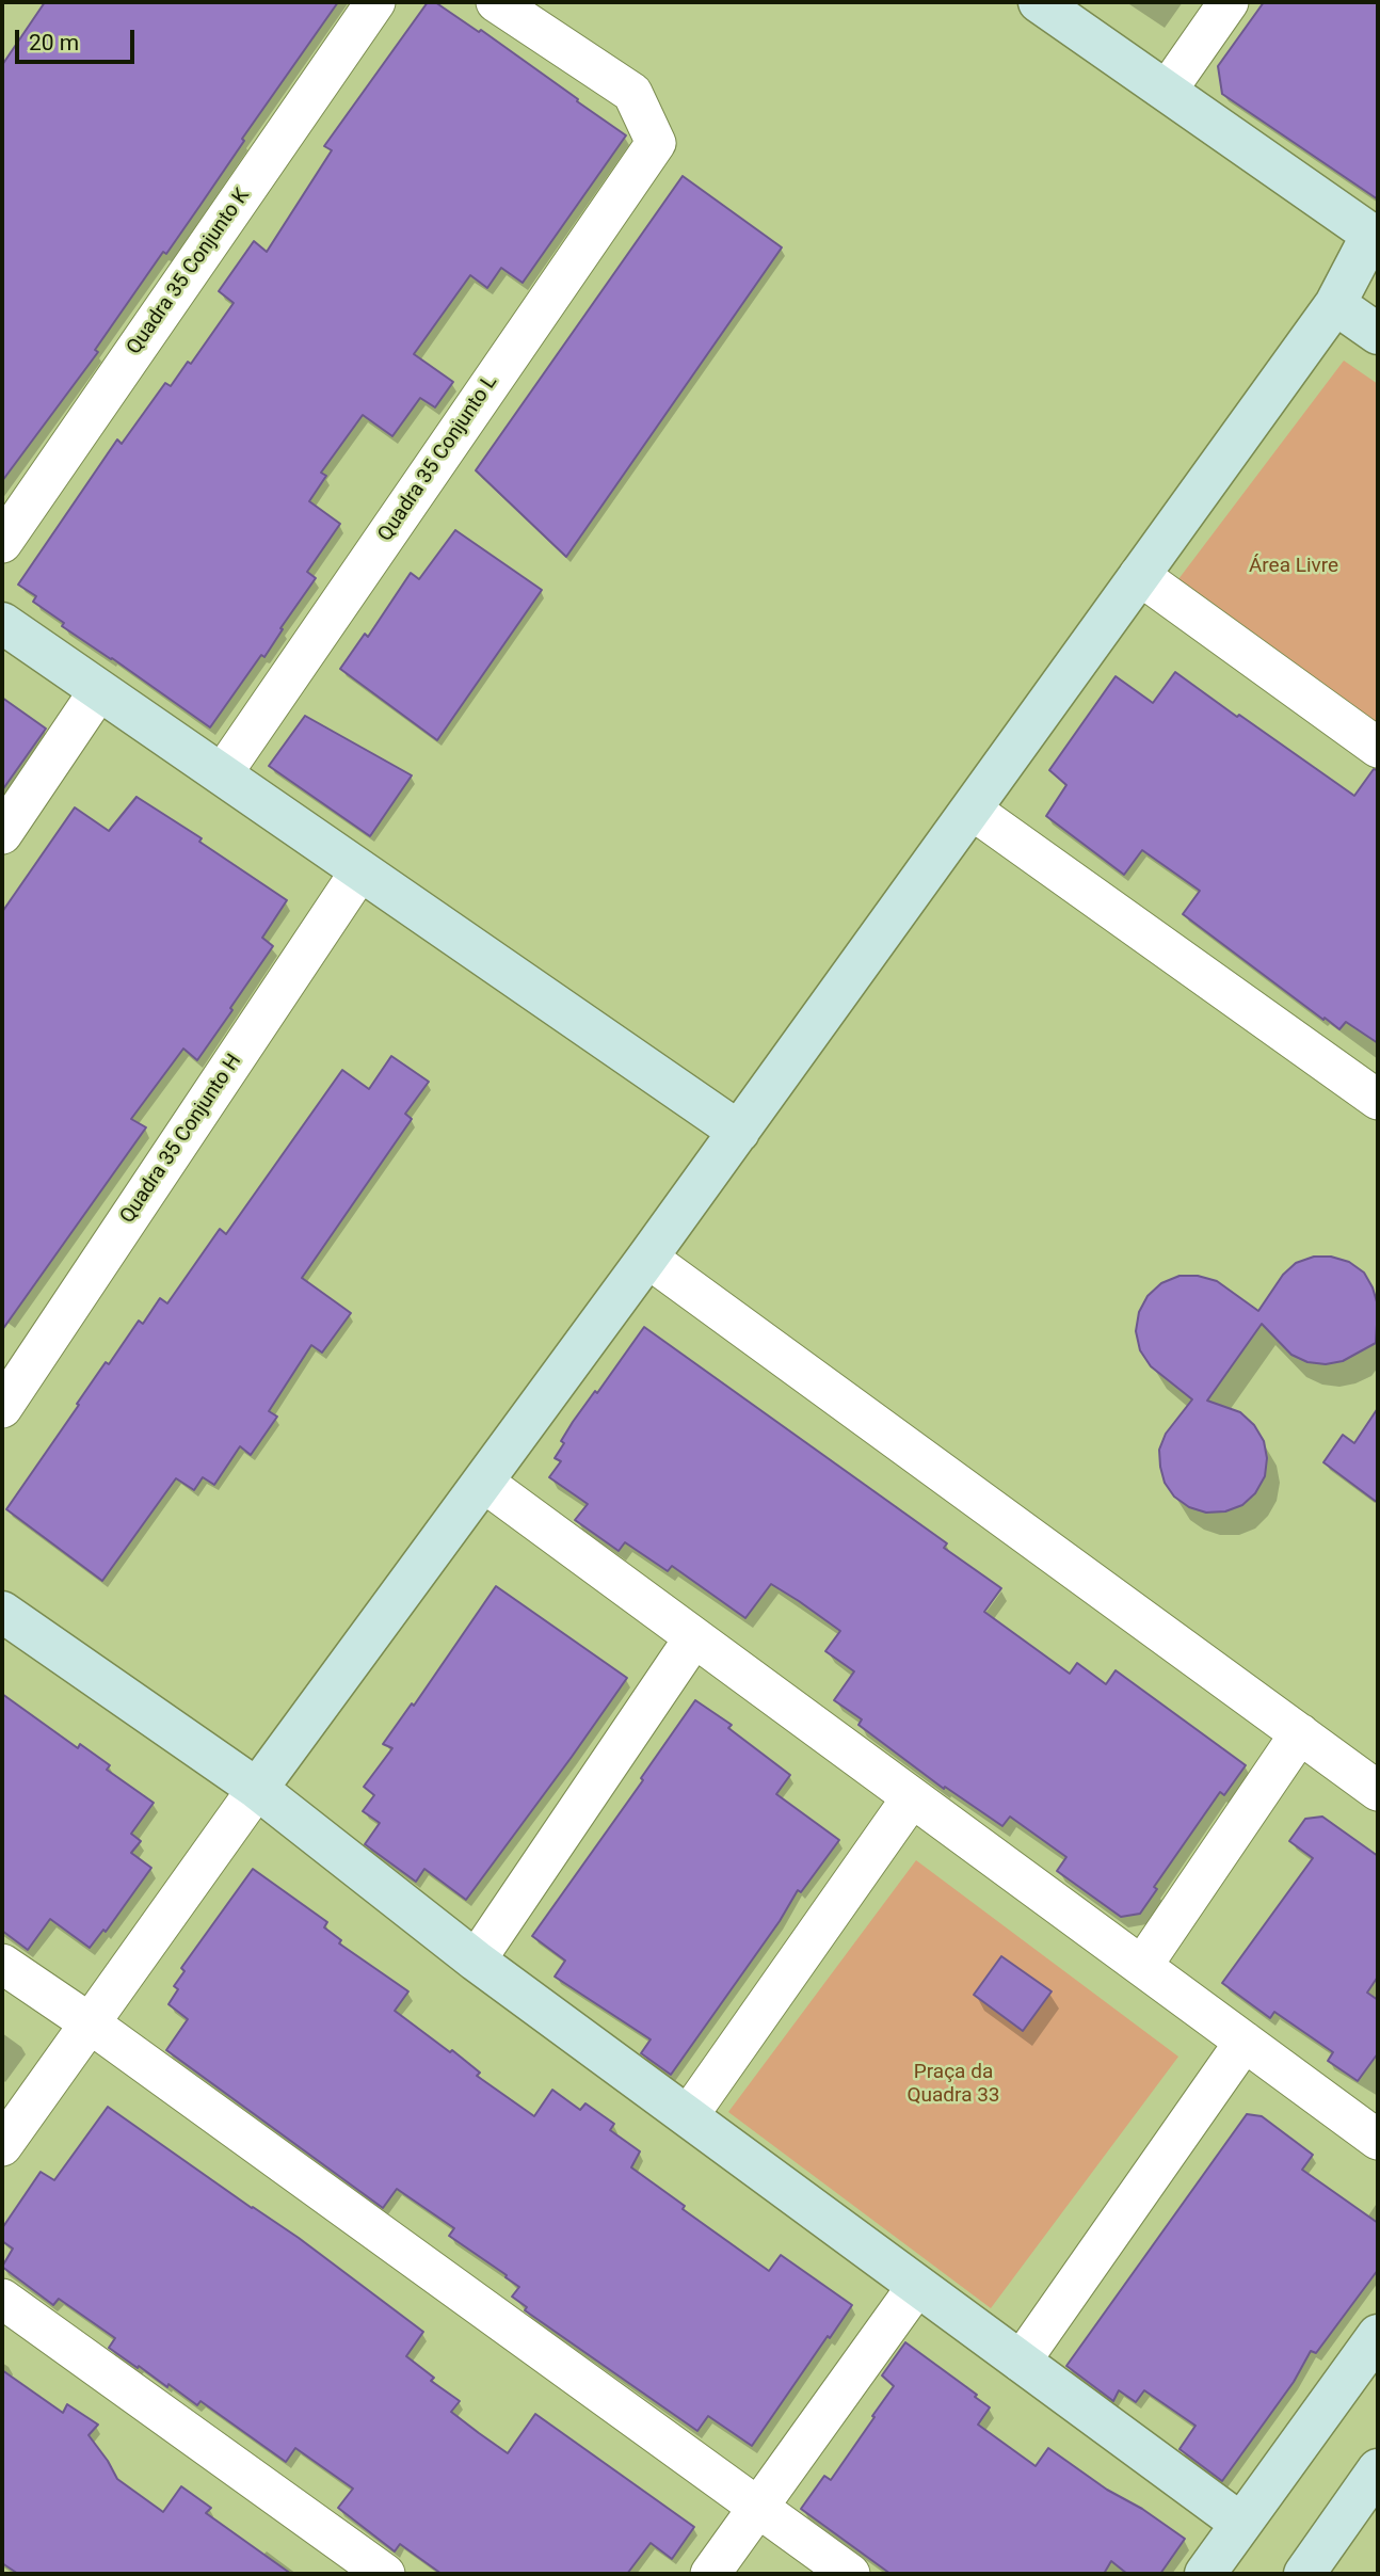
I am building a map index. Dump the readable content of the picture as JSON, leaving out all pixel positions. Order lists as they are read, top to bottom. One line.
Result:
{"streets":{"street":["Quadra 35 Conjunto K","Quadra 35 Conjunto L","Quadra 35 Conjunto H"]},"parks":["Área Livre","Praça da Quadra 33"],"scale_bar":"20 m"}
